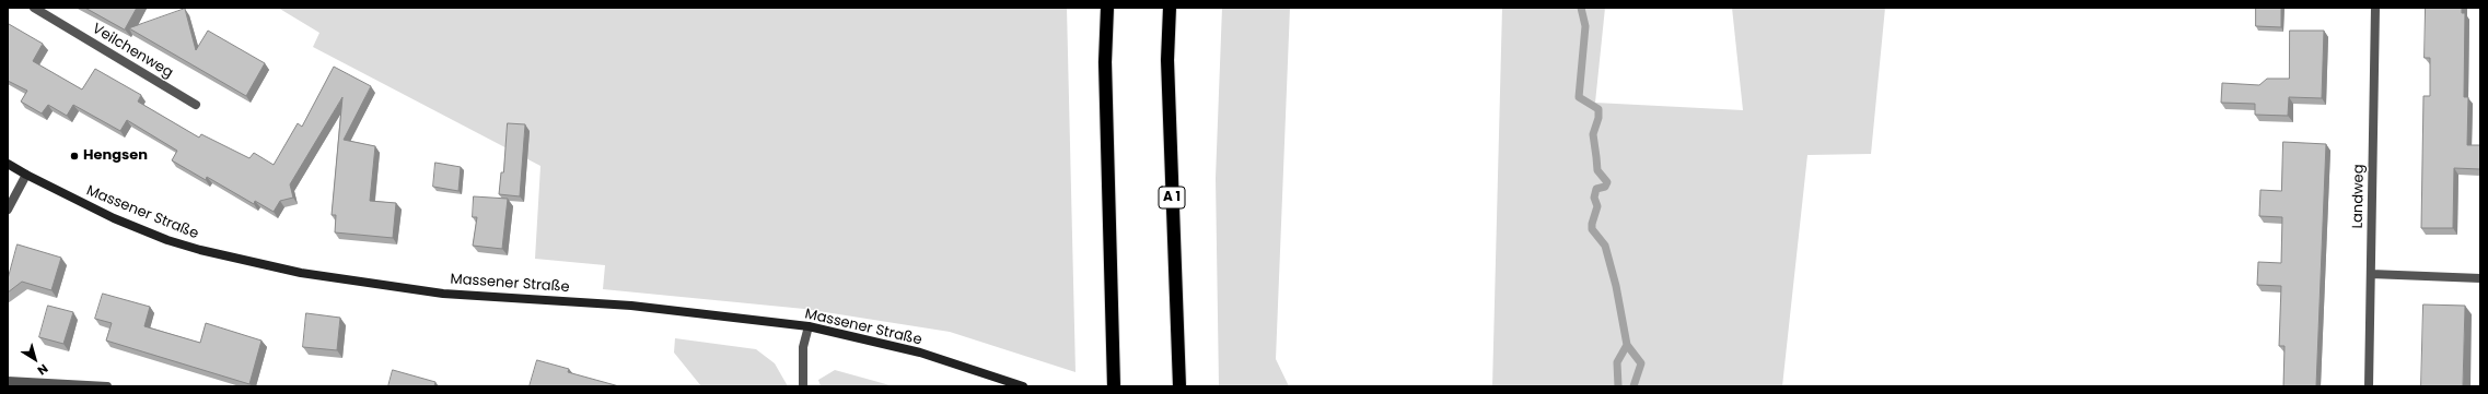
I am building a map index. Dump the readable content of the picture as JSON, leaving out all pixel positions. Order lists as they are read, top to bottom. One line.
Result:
{"streets":{"highway":["A 1"],"main road":["Massener Straße"],"street":["Veilchenweg","Landweg"]},"places":["Hengsen"],"north":"bottom right"}
